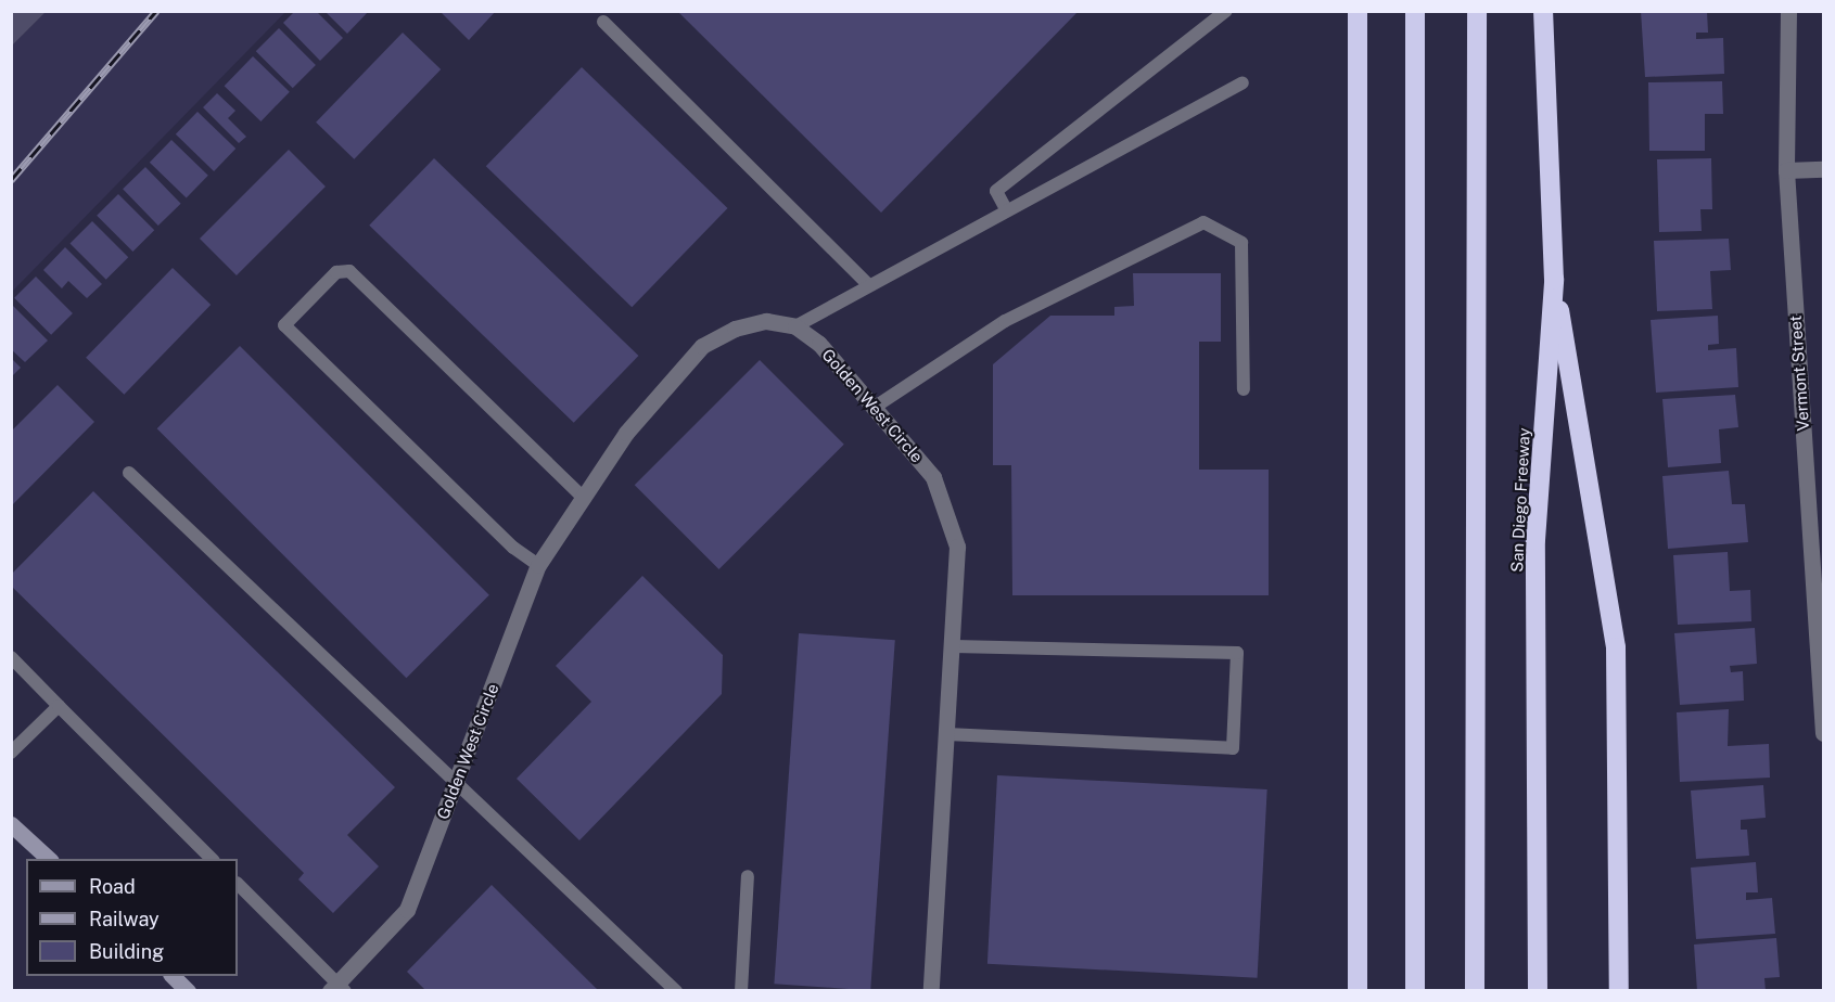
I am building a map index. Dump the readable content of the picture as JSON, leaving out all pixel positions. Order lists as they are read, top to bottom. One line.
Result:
{"streets":{"highway":["San Diego Freeway"],"street":["Vermont Street","Golden West Circle"]},"legend":["Road","Railway","Building"]}
